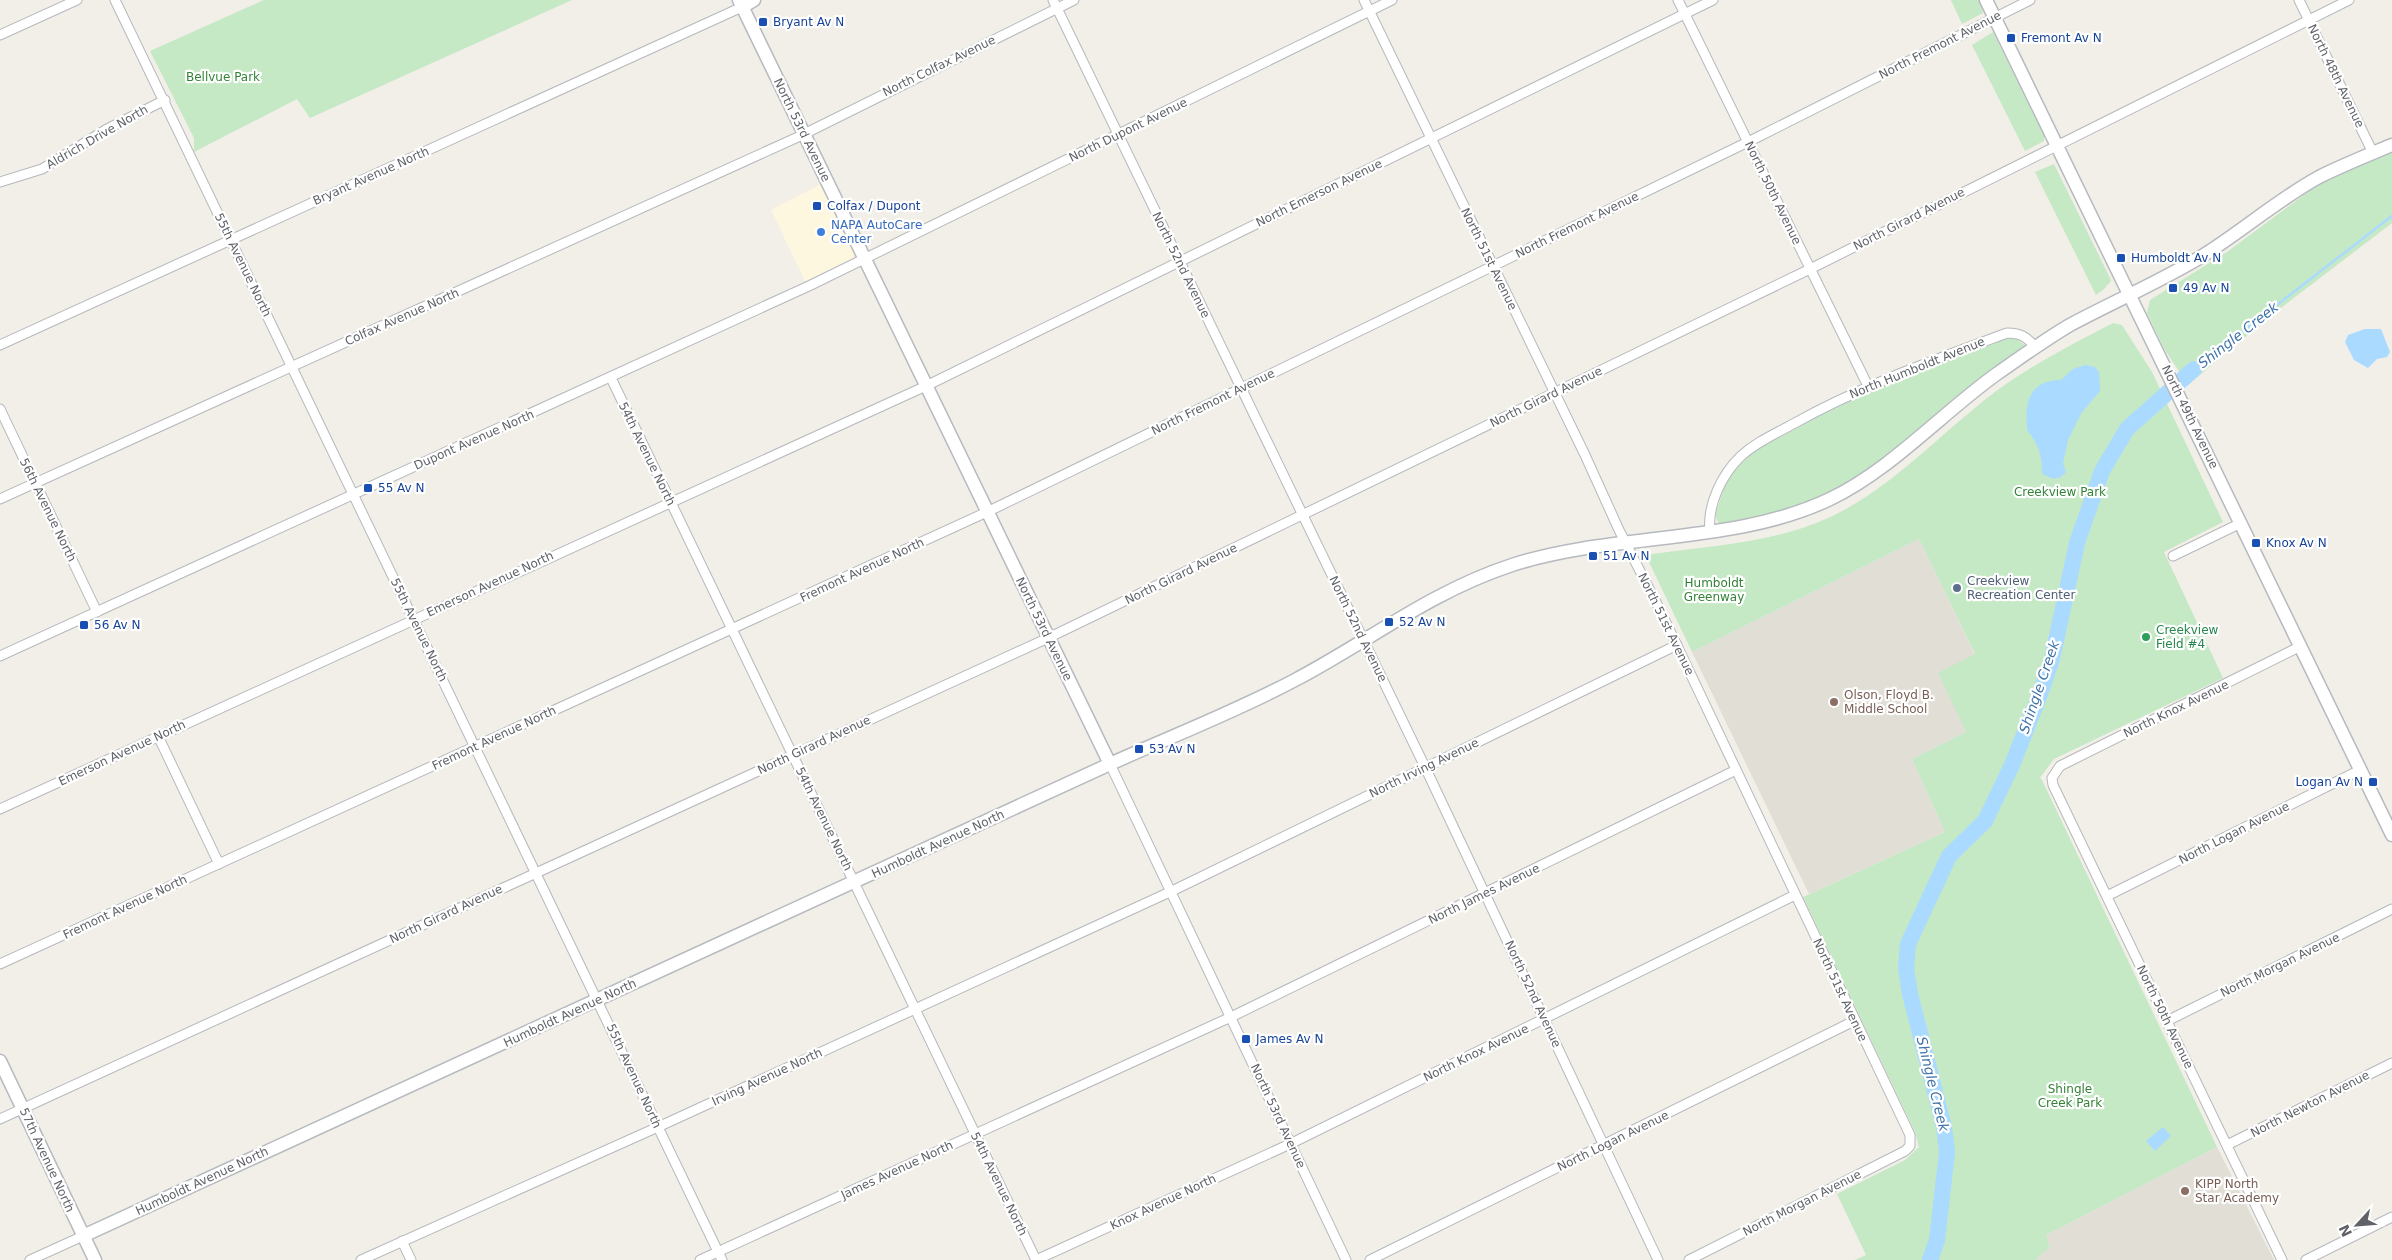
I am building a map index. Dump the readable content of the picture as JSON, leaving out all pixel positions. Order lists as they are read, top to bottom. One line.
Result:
{"streets":{"street":["North Fremont Avenue","North Colfax Avenue","North 48th Avenue","North 53rd Avenue","North Dupont Avenue","Aldrich Drive North","Bryant Avenue North","North Emerson Avenue","North 50th Avenue","North Girard Avenue","North 51st Avenue","55th Avenue North","North 52nd Avenue","Colfax Avenue North","North Humboldt Avenue","North 49th Avenue","Dupont Avenue North","54th Avenue North","56th Avenue North","Fremont Avenue North","Emerson Avenue North","North Knox Avenue","North Irving Avenue","North Logan Avenue","Humboldt Avenue North","North James Avenue","North Morgan Avenue","Irving Avenue North","North Newton Avenue","57th Avenue North","James Avenue North","Knox Avenue North"]},"crossings":[["North Fremont Avenue","North 53rd Avenue"],["North Fremont Avenue","North 50th Avenue"],["North Fremont Avenue","North 51st Avenue"],["North Fremont Avenue","North 52nd Avenue"],["North Fremont Avenue","North 49th Avenue"],["North Fremont Avenue","Fremont Avenue North"],["North Colfax Avenue","North 53rd Avenue"],["North Colfax Avenue","North 52nd Avenue"],["North Colfax Avenue","Colfax Avenue North"],["North 48th Avenue","North Girard Avenue"],["North 53rd Avenue","North Dupont Avenue"],["North 53rd Avenue","Bryant Avenue North"],["North 53rd Avenue","North Emerson Avenue"],["North 53rd Avenue","North Girard Avenue"],["North 53rd Avenue","Colfax Avenue North"],["North 53rd Avenue","Dupont Avenue North"],["North 53rd Avenue","Fremont Avenue North"],["North 53rd Avenue","Emerson Avenue North"],["North 53rd Avenue","North Knox Avenue"],["North 53rd Avenue","North Irving Avenue"],["North 53rd Avenue","Humboldt Avenue North"],["North 53rd Avenue","North James Avenue"],["North 53rd Avenue","Irving Avenue North"],["North 53rd Avenue","James Avenue North"],["North 53rd Avenue","Knox Avenue North"],["North Dupont Avenue","North 51st Avenue"],["North Dupont Avenue","North 52nd Avenue"],["North Dupont Avenue","Dupont Avenue North"],["Aldrich Drive North","55th Avenue North"],["Bryant Avenue North","55th Avenue North"],["North Emerson Avenue","North 50th Avenue"],["North Emerson Avenue","North 51st Avenue"],["North Emerson Avenue","North 52nd Avenue"],["North Emerson Avenue","Emerson Avenue North"],["North 50th Avenue","North Girard Avenue"],["North 50th Avenue","North Humboldt Avenue"],["North 50th Avenue","North Knox Avenue"],["North 50th Avenue","North Logan Avenue"],["North 50th Avenue","North Morgan Avenue"],["North 50th Avenue","North Newton Avenue"],["North Girard Avenue","North 51st Avenue"],["North Girard Avenue","55th Avenue North"],["North Girard Avenue","North 52nd Avenue"],["North Girard Avenue","North 49th Avenue"],["North Girard Avenue","54th Avenue North"],["North Girard Avenue","57th Avenue North"],["North 51st Avenue","North Knox Avenue"],["North 51st Avenue","North Irving Avenue"],["North 51st Avenue","North Logan Avenue"],["North 51st Avenue","North James Avenue"],["North 51st Avenue","North Morgan Avenue"],["55th Avenue North","Colfax Avenue North"],["55th Avenue North","Dupont Avenue North"],["55th Avenue North","Fremont Avenue North"],["55th Avenue North","Emerson Avenue North"],["55th Avenue North","Humboldt Avenue North"],["55th Avenue North","Irving Avenue North"],["55th Avenue North","James Avenue North"],["North 52nd Avenue","North Knox Avenue"],["North 52nd Avenue","North Irving Avenue"],["North 52nd Avenue","North Logan Avenue"],["North 52nd Avenue","North James Avenue"],["Colfax Avenue North","56th Avenue North"],["North 49th Avenue","North Knox Avenue"],["North 49th Avenue","North Logan Avenue"],["Dupont Avenue North","54th Avenue North"],["Dupont Avenue North","56th Avenue North"],["54th Avenue North","Fremont Avenue North"],["54th Avenue North","Emerson Avenue North"],["54th Avenue North","Humboldt Avenue North"],["54th Avenue North","Irving Avenue North"],["54th Avenue North","James Avenue North"],["54th Avenue North","Knox Avenue North"],["North Knox Avenue","Knox Avenue North"],["North Irving Avenue","Irving Avenue North"],["Humboldt Avenue North","57th Avenue North"],["North James Avenue","James Avenue North"]],"water":["Shingle Creek"],"parks":["Bellvue Park","Creekview Park","Humboldt Greenway","Shingle Creek Park"],"places":{"transit":["Bryant Av N","Fremont Av N","Colfax / Dupont","Humboldt Av N","49 Av N","55 Av N","Knox Av N","51 Av N","52 Av N","56 Av N","53 Av N","Logan Av N","James Av N"],"other":["NAPA AutoCare Center","Creekview Recreation Center","Creekview Field #4","Olson, Floyd B. Middle School","KIPP North Star Academy"]},"north":"bottom left"}
